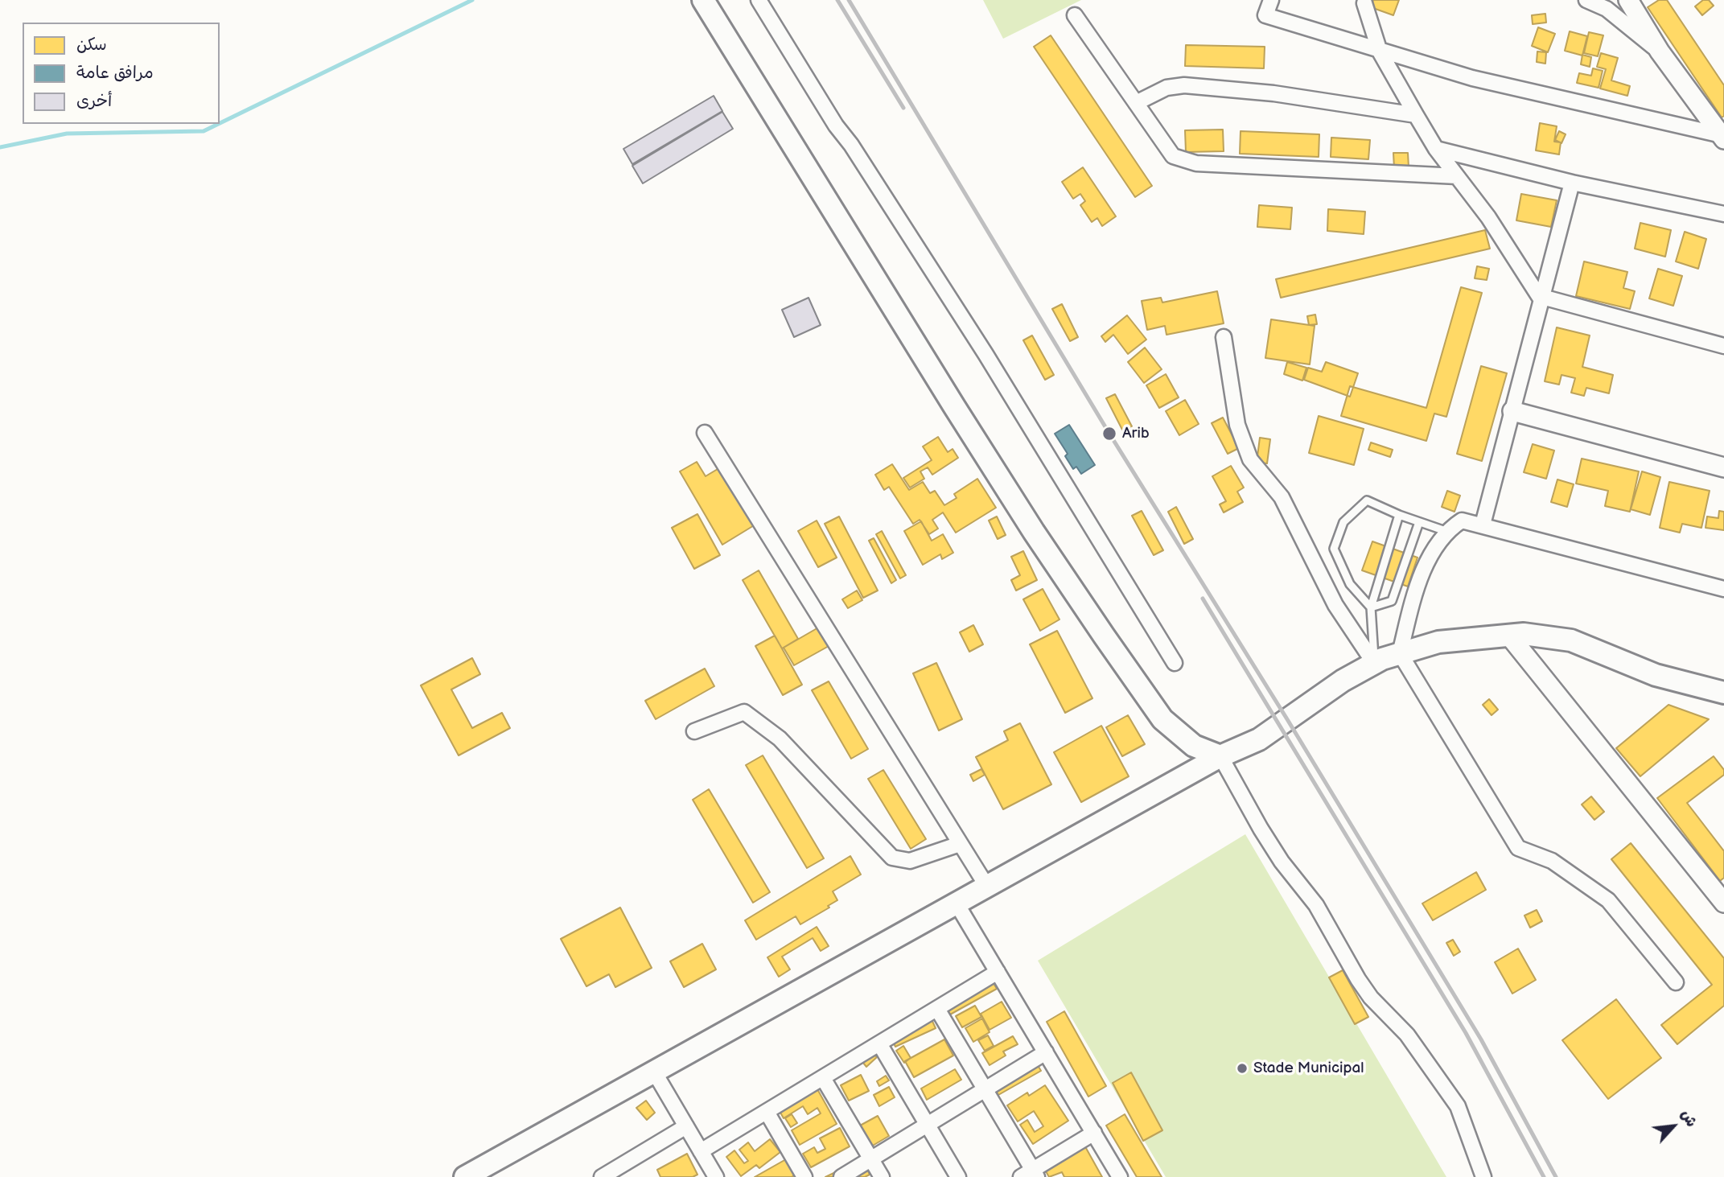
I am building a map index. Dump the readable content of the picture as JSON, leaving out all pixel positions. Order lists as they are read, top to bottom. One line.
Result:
{"places":["Arib","Stade Municipal"],"legend":["سكن","مرافق عامة","أخرى"],"north":"top right"}
